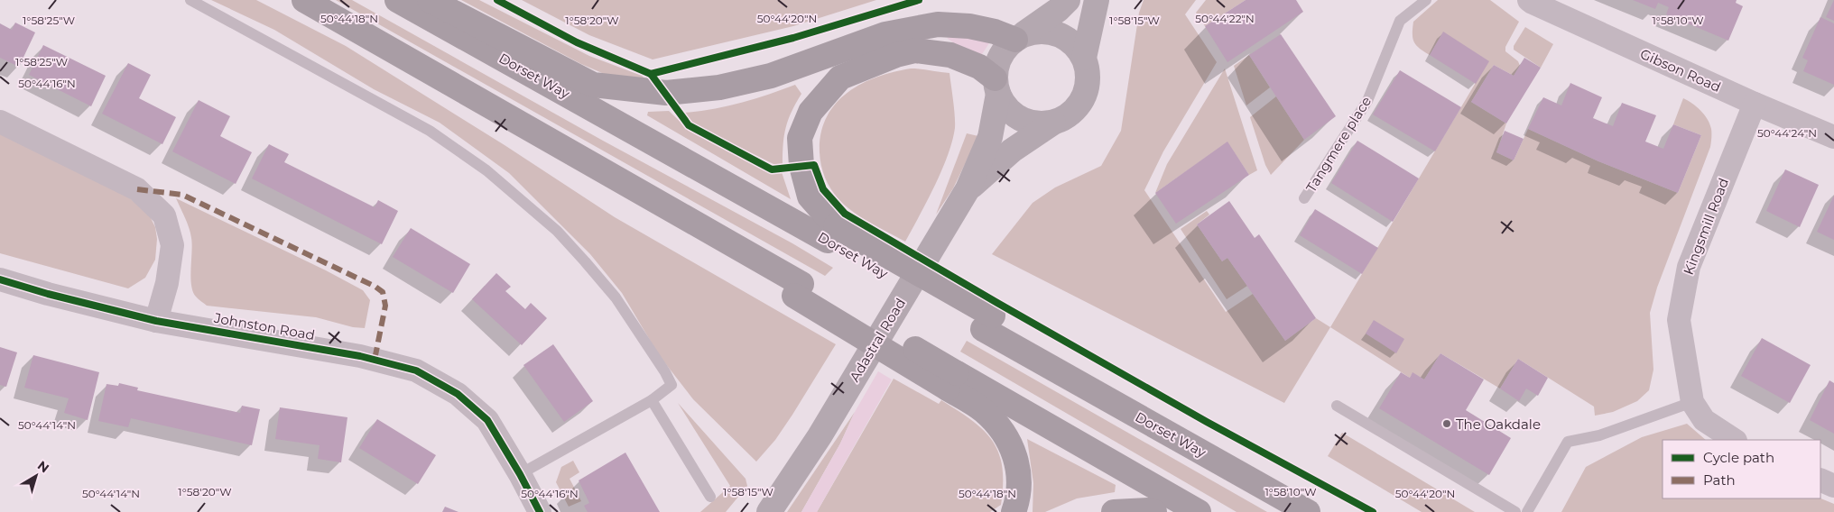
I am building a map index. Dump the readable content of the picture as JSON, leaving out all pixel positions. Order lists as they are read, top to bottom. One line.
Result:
{"streets":{"highway":["Dorset Way"],"street":["Gibson Road","Kingsmill Road","Johnston Road","Adastral Road"],"lane":["Tangmere place"]},"crossings":[["Gibson Road","Kingsmill Road"]],"places":["The Oakdale"],"legend":["Cycle path","Path"],"north":"top right","coordinates":["50°44'18\"N","50°44'20\"N","50°44'22\"N","1°58'25\"W","1°58'20\"W","1°58'15\"W","1°58'10\"W","50°44'16\"N","50°44'24\"N","50°44'14\"N"]}
